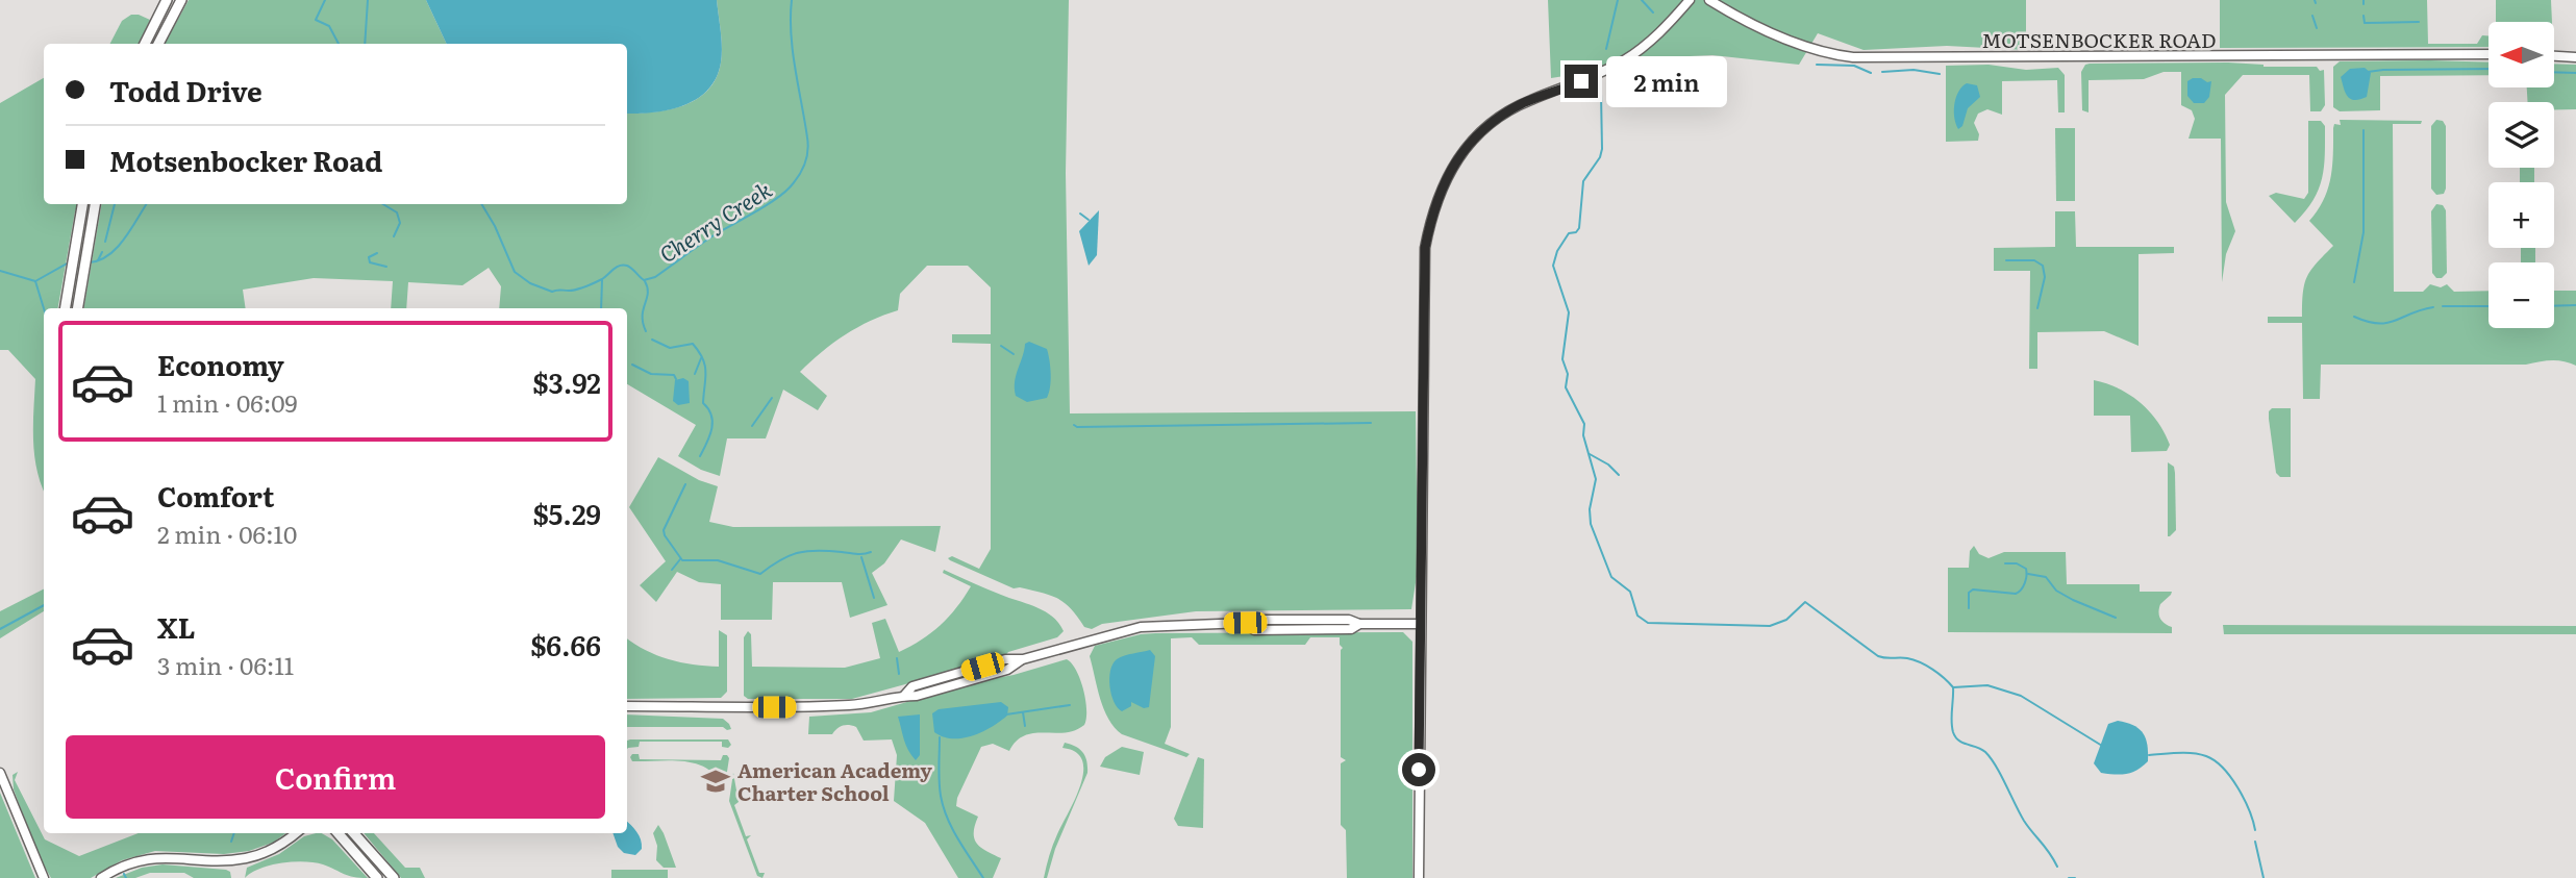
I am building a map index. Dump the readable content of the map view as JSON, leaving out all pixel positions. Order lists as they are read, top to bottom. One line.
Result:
{"streets":{"main road":["MOTSENBOCKER ROAD"]},"water":["Cherry Creek"],"places":{"school or university":["American Academy Charter School"]},"north":"left","page":{"map_buttons":["+","−"],"banner":["Todd Drive","Motsenbocker Road"],"bubble":"2 min","list":[{"name":"Economy","note":"1 min · 06:09","value":"$3.92"},{"name":"Comfort","note":"2 min · 06:10","value":"$5.29"},{"name":"XL","note":"3 min · 06:11","value":"$6.66"}],"buttons":"Confirm"}}
